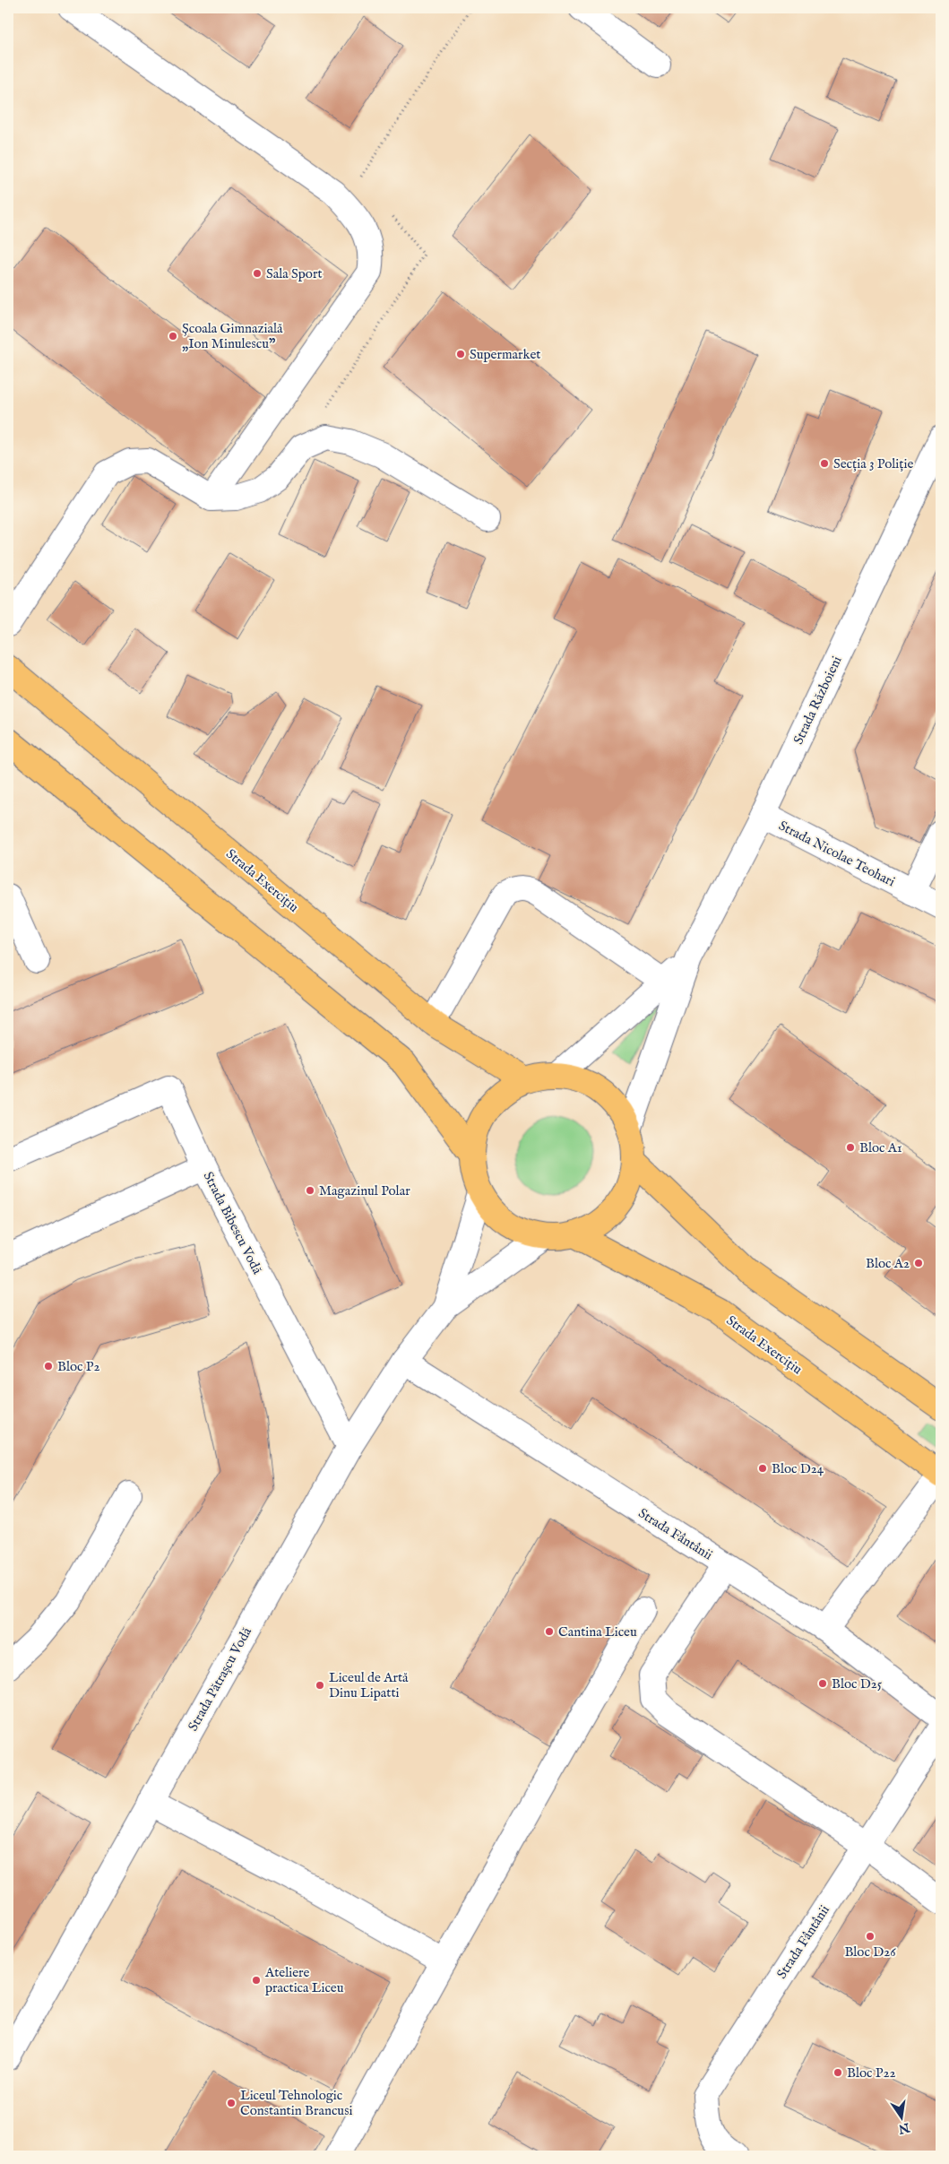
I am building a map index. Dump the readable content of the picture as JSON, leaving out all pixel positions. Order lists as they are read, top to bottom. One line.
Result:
{"streets":{"main road":["Strada Exercițiu"],"street":["Strada Războieni","Strada Nicolae Teohari","Strada Bibescu Vodă","Strada Fântânii","Strada Pătrașcu Vodă"]},"crossings":[["Strada Războieni","Strada Nicolae Teohari"],["Strada Bibescu Vodă","Strada Pătrașcu Vodă"],["Strada Fântânii","Strada Pătrașcu Vodă"]],"places":["Sala Sport","Școala Gimnazială „Ion Minulescu”","Supermarket","Secția 3 Poliție","Bloc A1","Magazinul Polar","Bloc A2","Bloc P2","Bloc D24","Cantina Liceu","Bloc D25","Liceul de Artă Dinu Lipatti","Bloc D26","Ateliere practica Liceu","Bloc P22","Liceul Tehnologic Constantin Brancusi"],"north":"bottom"}
